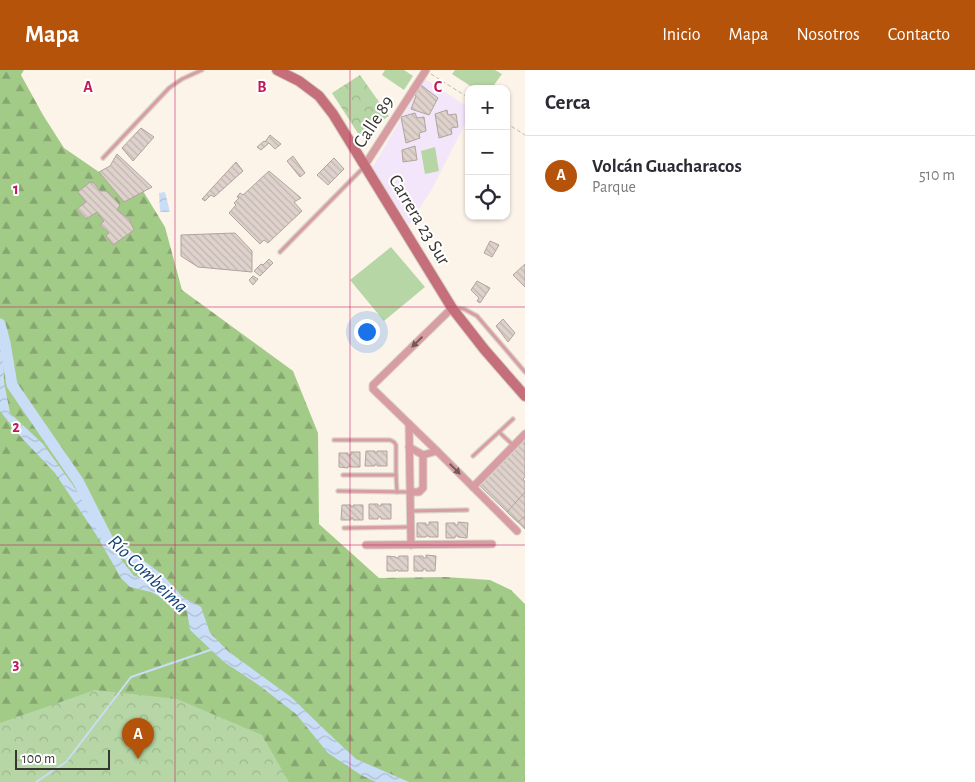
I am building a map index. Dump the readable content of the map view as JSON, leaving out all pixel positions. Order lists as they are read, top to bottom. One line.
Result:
{"streets":{"main road":["Carrera 23 Sur"],"street":["Calle 89"]},"crossings":[["Calle 89","Carrera 23 Sur"]],"water":["Río Combeima"],"scale_bar":"100 m","page":{"header":"Mapa","nav":["Inicio","Mapa","Nosotros","Contacto"],"heading":"Cerca","map_buttons":["+","−"],"list":[{"mark":"A","name":"Volcán Guacharacos","note":"Parque","value":"510 m"}],"pins":"A","scale":"100 m"},"grid":{"columns":["A","B","C"],"rows":["1","2","3"]}}
